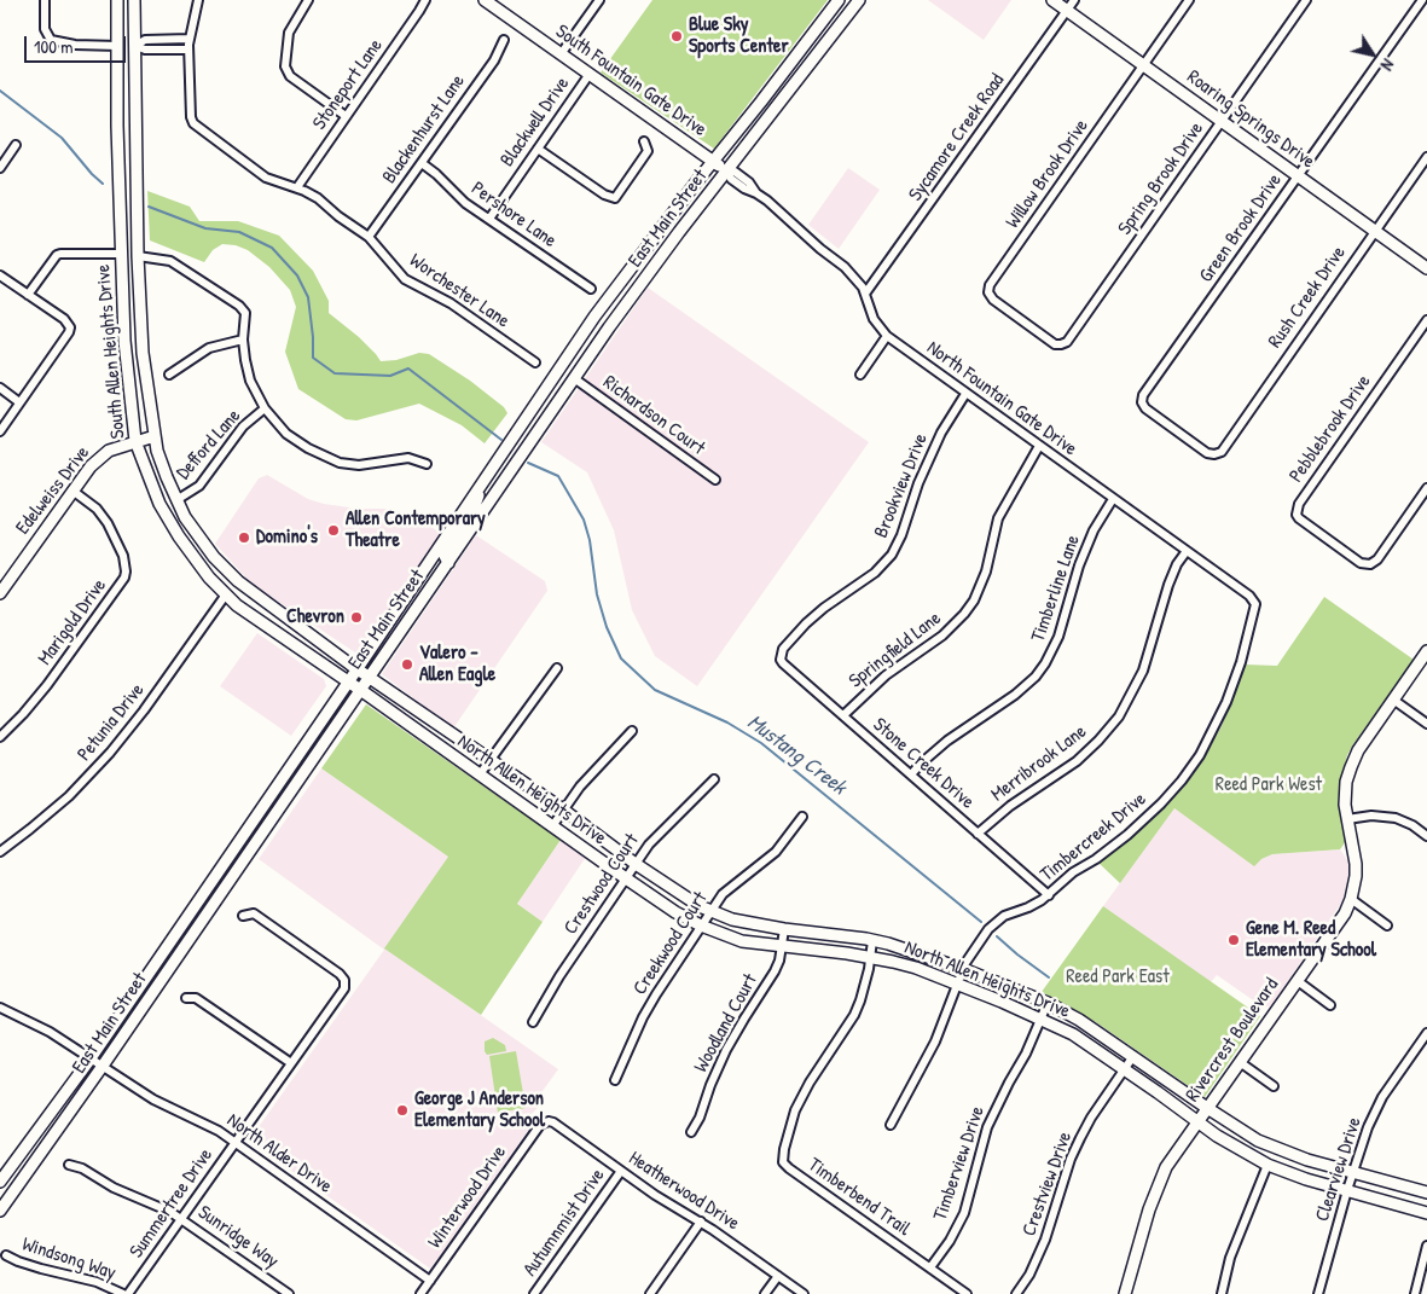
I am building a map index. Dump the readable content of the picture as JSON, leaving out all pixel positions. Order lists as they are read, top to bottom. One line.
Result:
{"streets":{"main road":["South Fountain Gate Drive","Roaring Springs Drive","East Main Street","South Allen Heights Drive","Edelweiss Drive","North Allen Heights Drive","Rivercrest Boulevard"],"street":["Stoneport Lane","Blackwell Drive","Blackenhurst Lane","Sycamore Creek Road","Willow Brook Drive","Spring Brook Drive","Pershore Lane","Green Brook Drive","Worchester Lane","Rush Creek Drive","North Fountain Gate Drive","Richardson Court","Pebblebrook Drive","Defford Lane","Brookview Drive","Timberline Lane","Marigold Drive","Springfield Lane","Petunia Drive","Stone Creek Drive","Merribrook Lane","Timbercreek Drive","Crestwood Court","Creekwood Court","Woodland Court","North Alder Drive","Timberview Drive","Clearview Drive","Crestview Drive","Heatherwood Drive","Winterwood Drive","Timberbend Trail","Summertree Drive","Autumnmist Drive","Sunridge Way","Windsong Way"]},"crossings":[["South Fountain Gate Drive","Blackwell Drive"],["South Fountain Gate Drive","East Main Street"],["South Fountain Gate Drive","North Fountain Gate Drive"],["Stoneport Lane","Worchester Lane"],["Roaring Springs Drive","Sycamore Creek Road"],["Roaring Springs Drive","Willow Brook Drive"],["Roaring Springs Drive","Spring Brook Drive"],["Roaring Springs Drive","Green Brook Drive"],["Roaring Springs Drive","Rush Creek Drive"],["Blackwell Drive","Pershore Lane"],["Blackenhurst Lane","Pershore Lane"],["Blackenhurst Lane","Worchester Lane"],["Sycamore Creek Road","North Fountain Gate Drive"],["Willow Brook Drive","Spring Brook Drive"],["East Main Street","South Allen Heights Drive"],["East Main Street","North Fountain Gate Drive"],["East Main Street","Richardson Court"],["East Main Street","North Allen Heights Drive"],["East Main Street","North Alder Drive"],["Green Brook Drive","Rush Creek Drive"],["South Allen Heights Drive","Defford Lane"],["South Allen Heights Drive","Edelweiss Drive"],["South Allen Heights Drive","Petunia Drive"],["South Allen Heights Drive","North Allen Heights Drive"],["North Fountain Gate Drive","Brookview Drive"],["North Fountain Gate Drive","Timberline Lane"],["North Fountain Gate Drive","Springfield Lane"],["North Fountain Gate Drive","Merribrook Lane"],["North Fountain Gate Drive","Timbercreek Drive"],["Brookview Drive","Stone Creek Drive"],["Edelweiss Drive","Marigold Drive"],["Timberline Lane","Stone Creek Drive"],["Springfield Lane","Stone Creek Drive"],["Stone Creek Drive","Merribrook Lane"],["Stone Creek Drive","Timbercreek Drive"],["North Allen Heights Drive","Timbercreek Drive"],["North Allen Heights Drive","Crestwood Court"],["North Allen Heights Drive","Creekwood Court"],["North Allen Heights Drive","Woodland Court"],["North Allen Heights Drive","Rivercrest Boulevard"],["North Allen Heights Drive","Timberview Drive"],["North Allen Heights Drive","Clearview Drive"],["North Allen Heights Drive","Crestview Drive"],["North Allen Heights Drive","Timberbend Trail"],["North Alder Drive","Winterwood Drive"],["North Alder Drive","Summertree Drive"],["Timberview Drive","Timberbend Trail"],["Heatherwood Drive","Winterwood Drive"],["Heatherwood Drive","Autumnmist Drive"],["Summertree Drive","Sunridge Way"],["Summertree Drive","Windsong Way"]],"water":["Mustang Creek"],"parks":["Reed Park West","Reed Park East"],"places":["Blue Sky Sports Center","Allen Contemporary Theatre","Domino's","Chevron","Valero - Allen Eagle","Gene M. Reed Elementary School","George J Anderson Elementary School"],"scale_bar":"100 m","north":"bottom right"}
